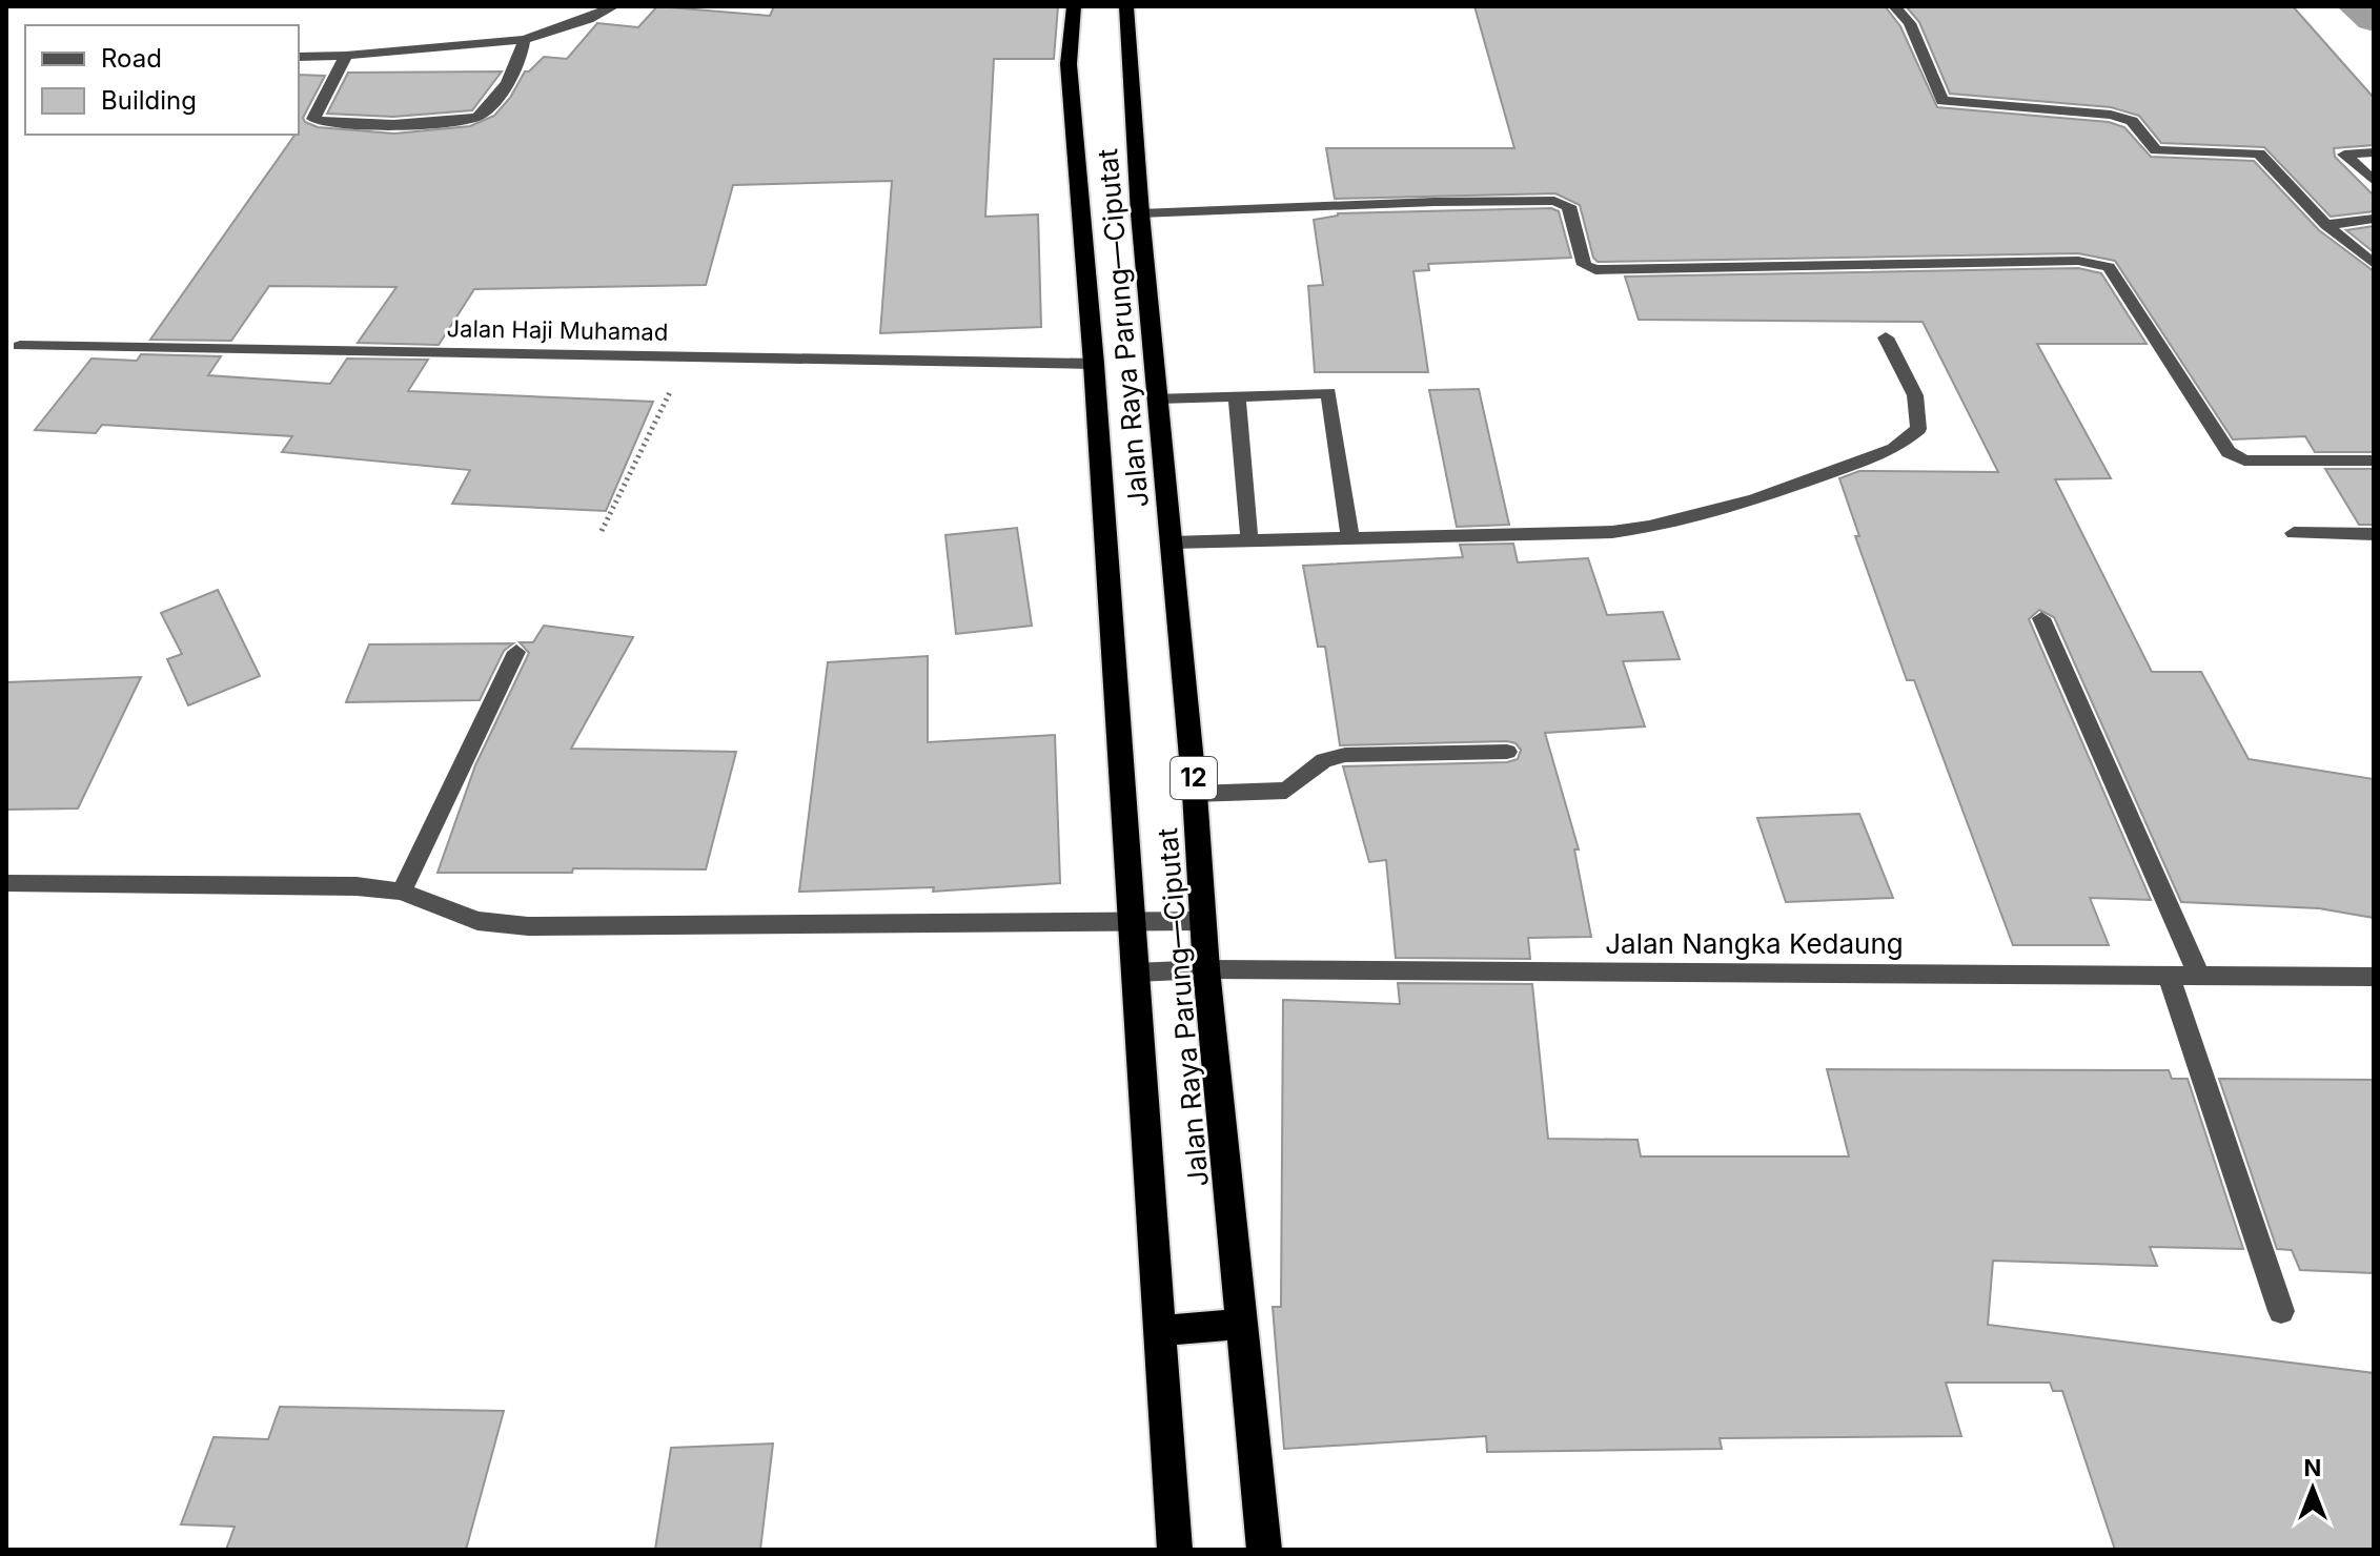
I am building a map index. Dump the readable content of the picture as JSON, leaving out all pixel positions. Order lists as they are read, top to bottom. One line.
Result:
{"streets":{"highway":["Jalan Raya Parung—Ciputat","12"],"street":["Jalan Haji Muhamad","Jalan Nangka Kedaung"]},"crossings":[["Jalan Raya Parung—Ciputat","Jalan Haji Muhamad"],["Jalan Raya Parung—Ciputat","Jalan Nangka Kedaung"]],"legend":["Road","Building"],"north":"top"}
